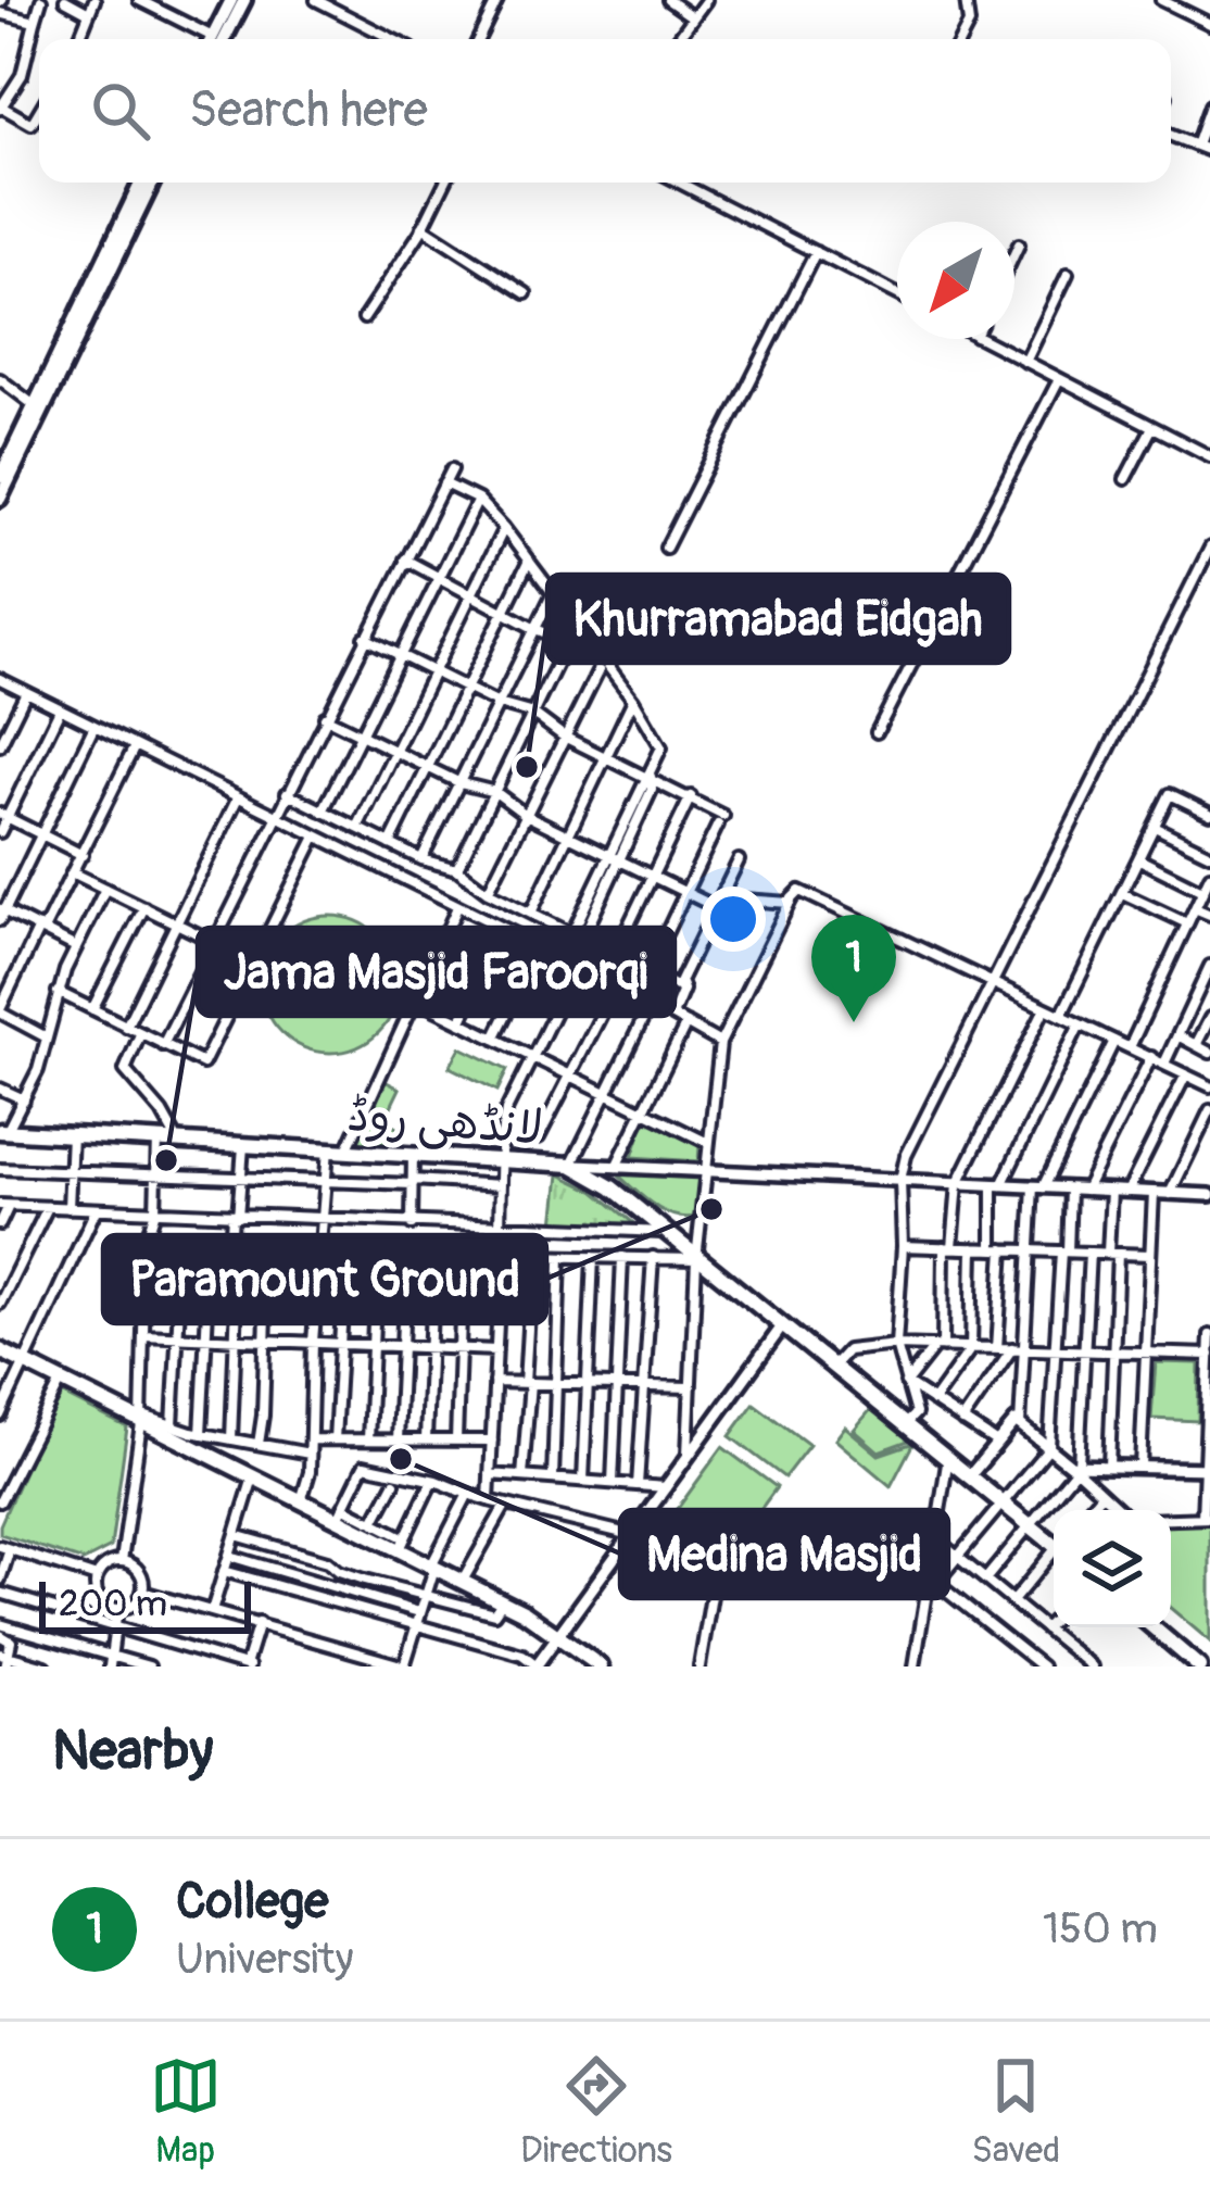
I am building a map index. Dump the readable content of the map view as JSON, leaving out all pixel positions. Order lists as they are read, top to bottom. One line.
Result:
{"streets":{"main road":["لانڈھی روڈ"]},"places":["Khurramabad Eidgah","Jama Masjid Faroorqi","Paramount Ground","Medina Masjid"],"scale_bar":"200 m","north":"bottom left","page":{"search":"Search here","pins":"1","scale":"200 m","heading":"Nearby","list":[{"mark":"1","name":"College","note":"University","value":"150 m"}],"nav":["Map","Directions","Saved"]}}
